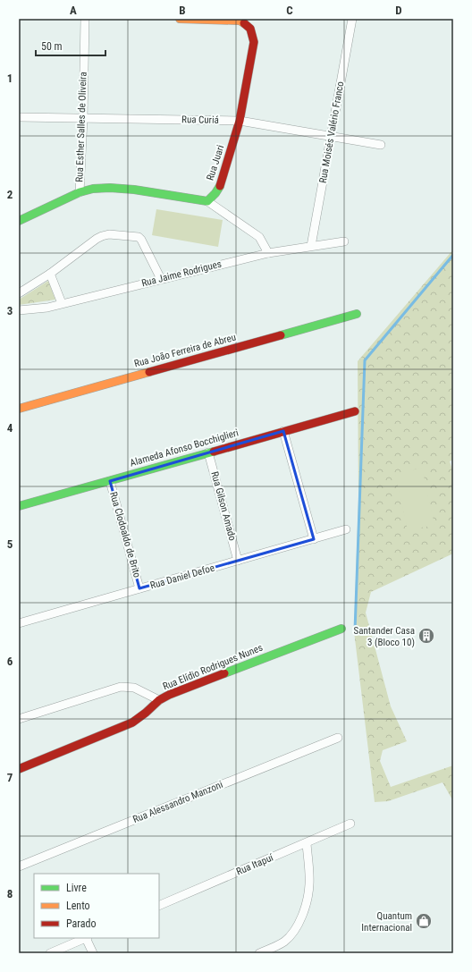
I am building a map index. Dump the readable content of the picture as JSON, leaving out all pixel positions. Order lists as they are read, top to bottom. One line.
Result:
{"streets":{"street":["Rua Curiá","Rua Esther Salles de Oliveira","Rua Moisés Valério Franco","Rua Juari","Rua Jaime Rodrigues","Rua João Ferreira de Abreu","Alameda Afonso Bocchiglieri","Rua Gilson Amado","Rua Clodoaldo de Brito","Rua Daniel Defoe","Rua Elídio Rodrigues Nunes","Rua Alessandro Manzoni","Rua Itapuí"]},"crossings":[["Rua Curiá","Rua Esther Salles de Oliveira"],["Rua Curiá","Rua Moisés Valério Franco"],["Rua Curiá","Rua Juari"],["Rua Moisés Valério Franco","Rua Jaime Rodrigues"],["Alameda Afonso Bocchiglieri","Rua Gilson Amado"],["Alameda Afonso Bocchiglieri","Rua Clodoaldo de Brito"],["Rua Gilson Amado","Rua Daniel Defoe"],["Rua Clodoaldo de Brito","Rua Daniel Defoe"]],"places":{"building":["Santander Casa 3 (Bloco 10)"],"shop":["Quantum Internacional"]},"legend":["Livre","Lento","Parado"],"scale_bar":"50 m","grid":{"columns":["A","B","C","D"],"rows":["1","2","3","4","5","6","7","8"]}}
